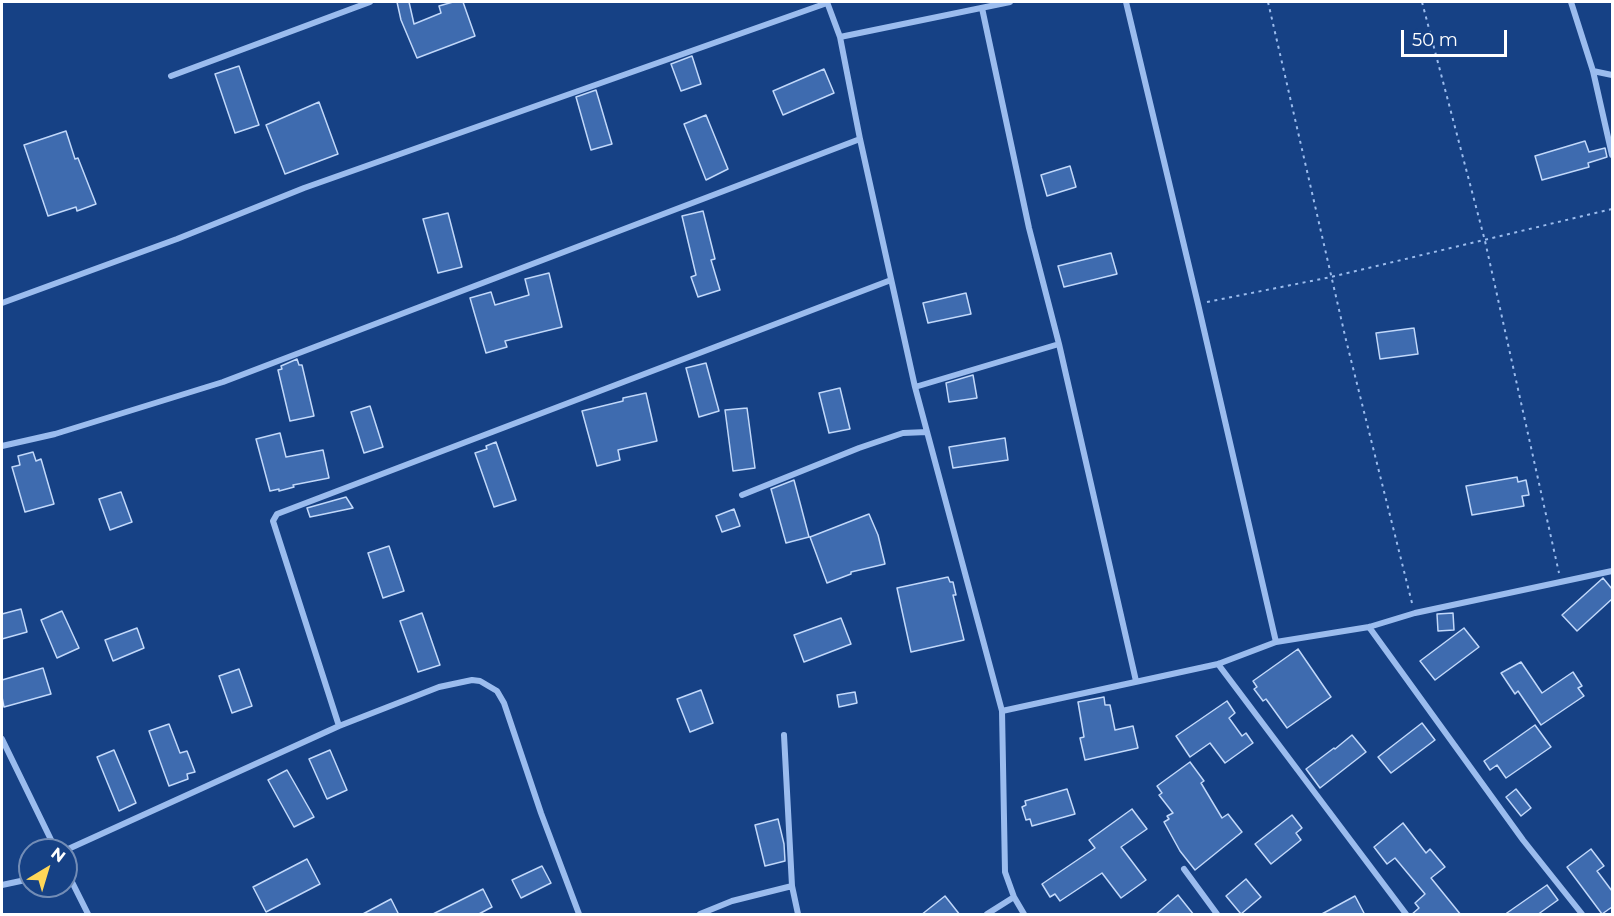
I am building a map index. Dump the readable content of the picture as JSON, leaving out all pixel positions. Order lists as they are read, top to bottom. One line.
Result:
{"scale_bar":"50 m","north":"top right"}
